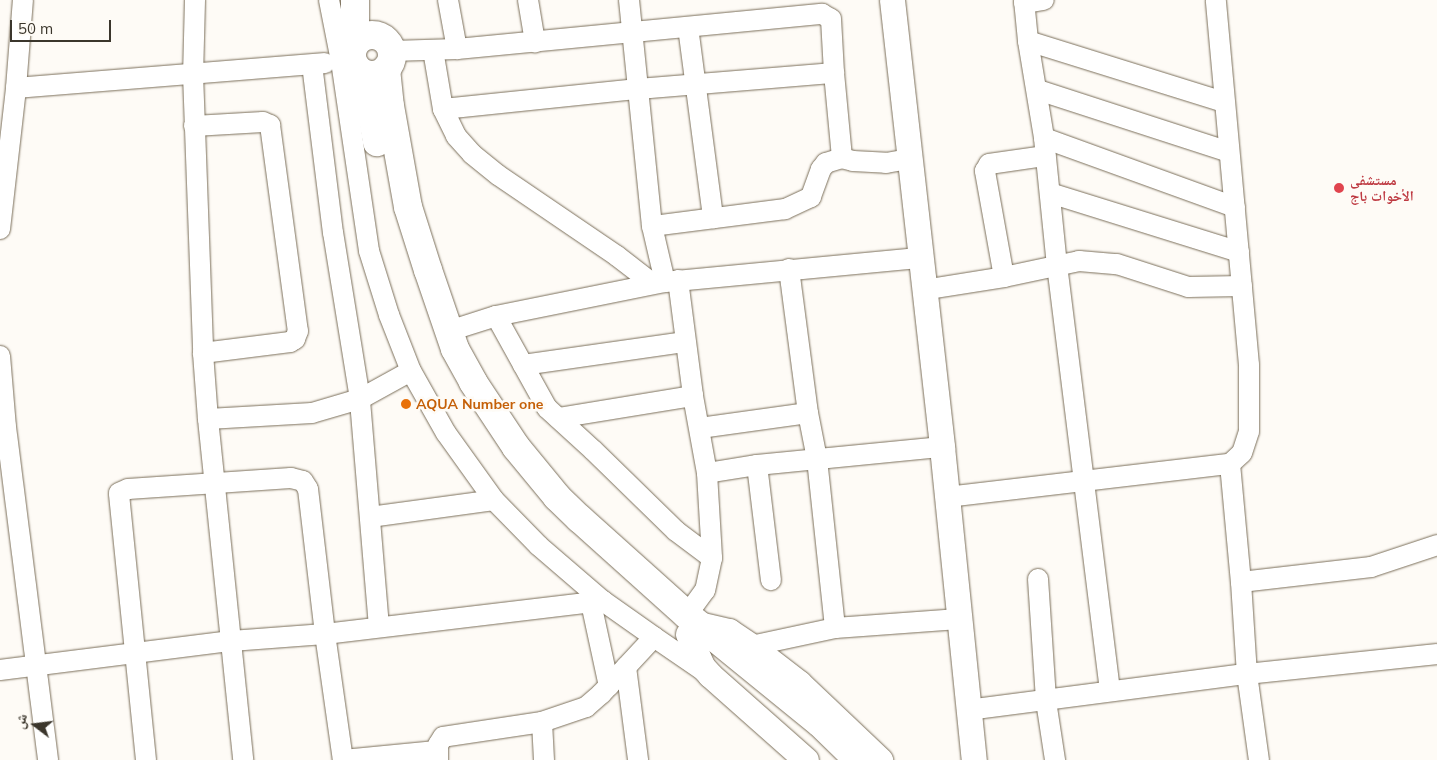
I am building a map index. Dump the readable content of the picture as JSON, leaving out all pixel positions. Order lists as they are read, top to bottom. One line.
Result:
{"places":["مستشفى الأخوات باج","AQUA Number one"],"scale_bar":"50 m","north":"left"}
